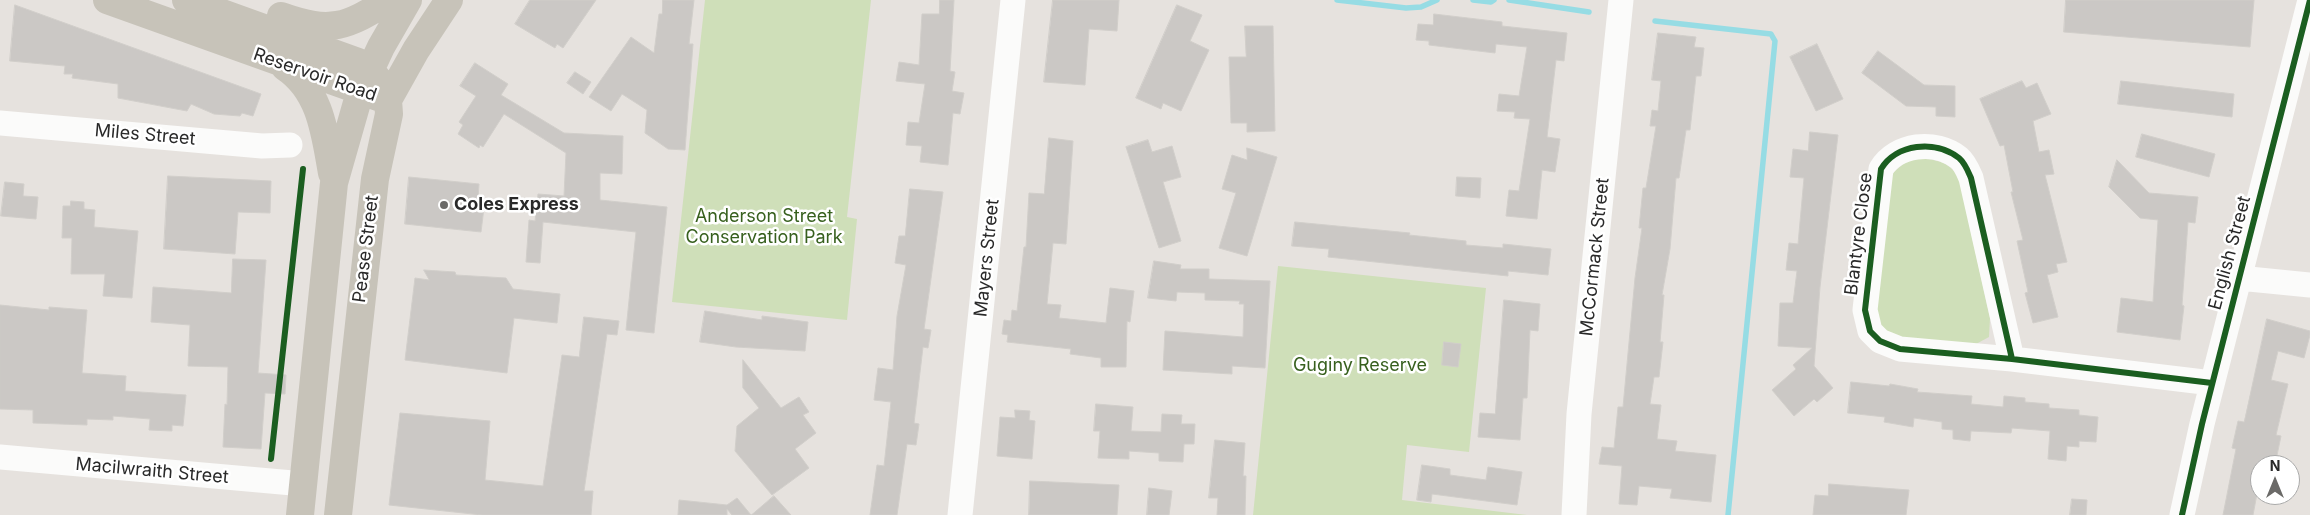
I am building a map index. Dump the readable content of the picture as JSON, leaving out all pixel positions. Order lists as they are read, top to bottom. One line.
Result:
{"streets":{"main road":["Reservoir Road","Pease Street"],"street":["Miles Street","Blantyre Close","English Street","McCormack Street","Mayers Street","Macilwraith Street"]},"crossings":[["Reservoir Road","Pease Street"],["Blantyre Close","English Street"]],"parks":["Anderson Street Conservation Park","Guginy Reserve"],"places":["Coles Express"],"north":"top"}
